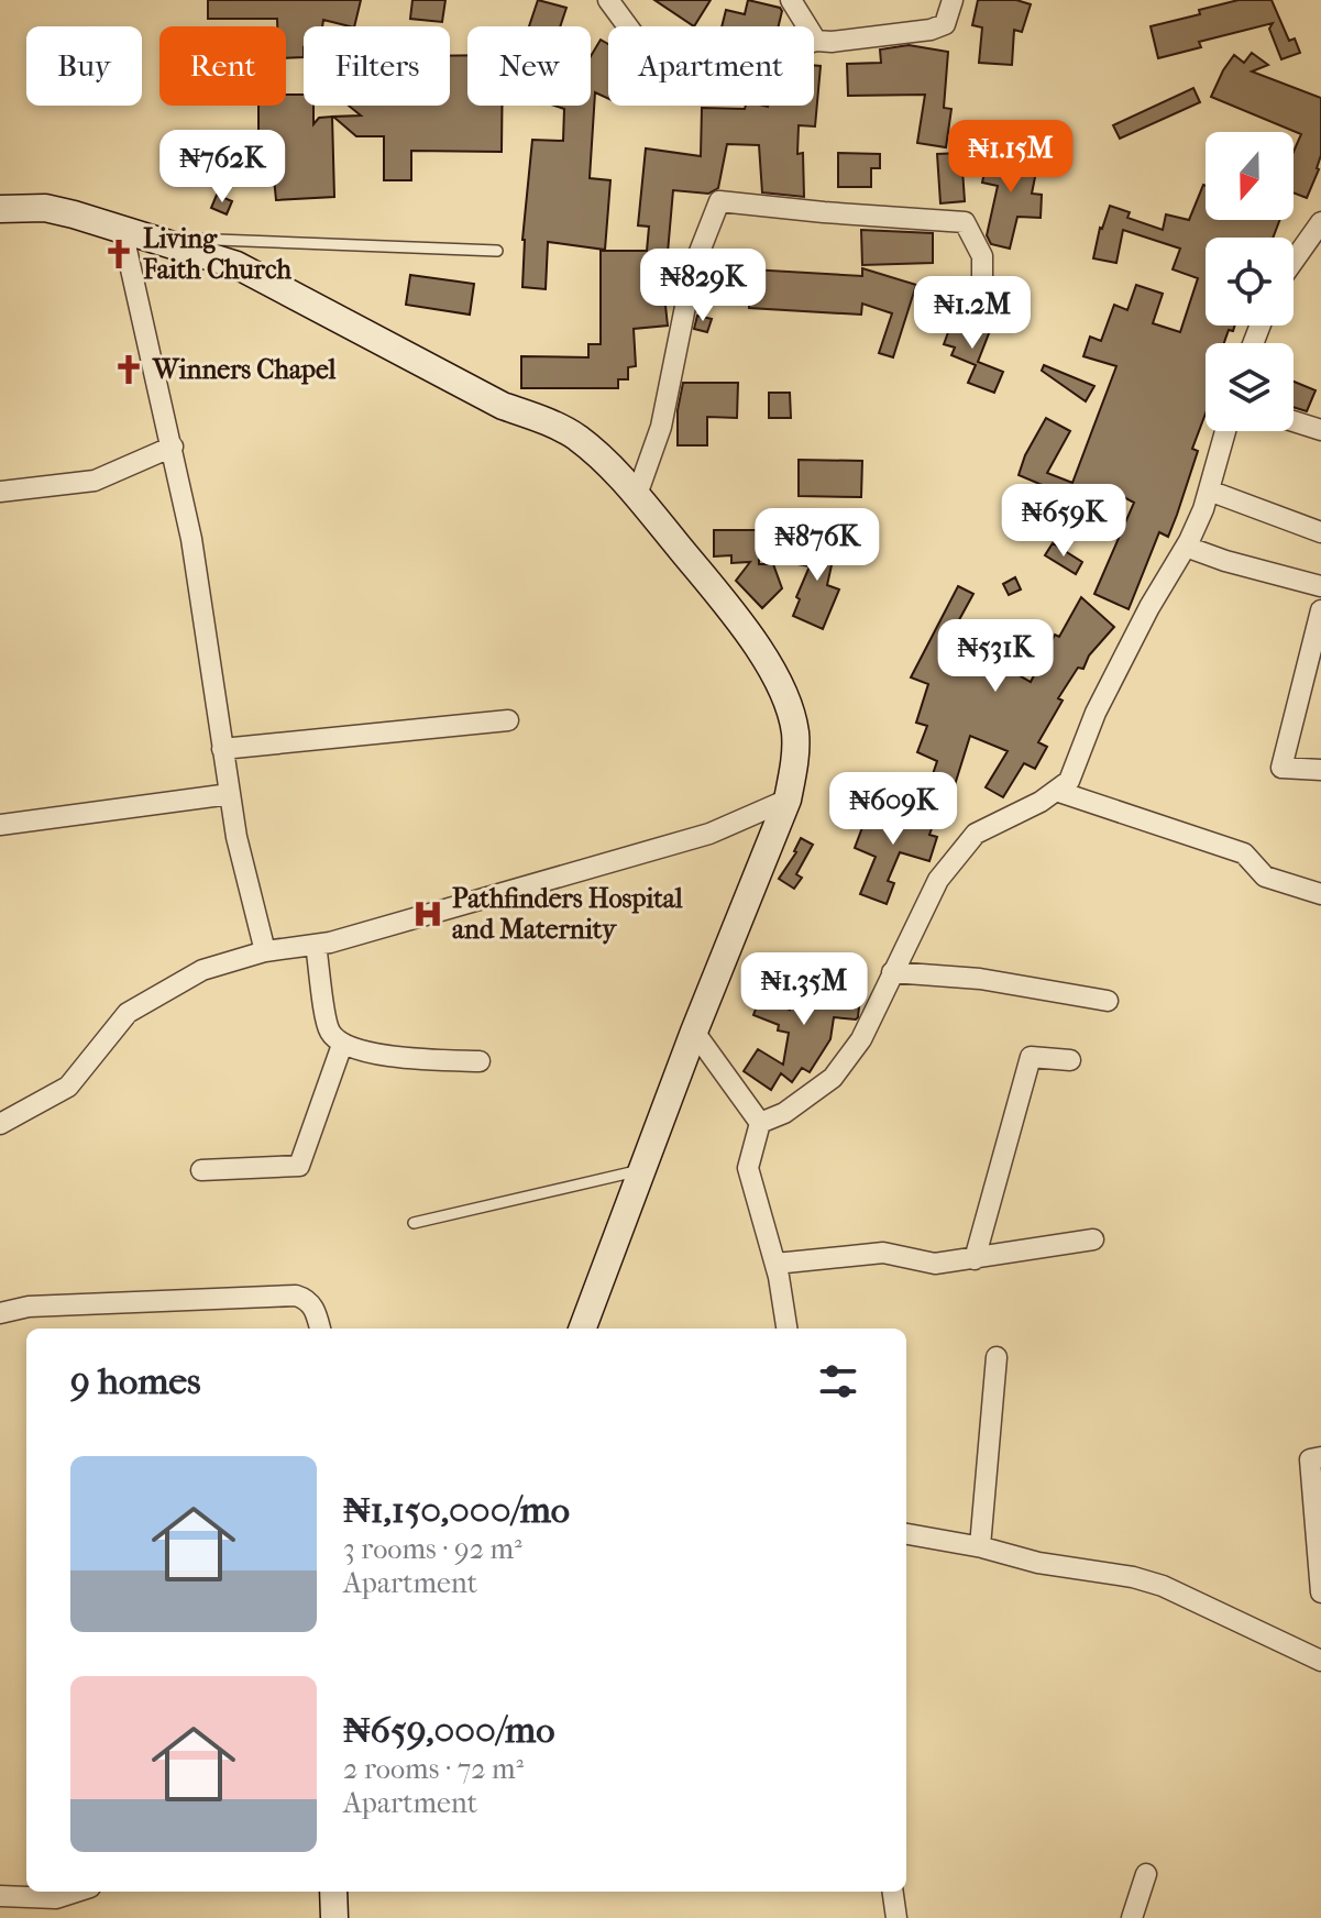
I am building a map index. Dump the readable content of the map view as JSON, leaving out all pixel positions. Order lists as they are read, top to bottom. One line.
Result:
{"places":{"church":["Living Faith Church","Winners Chapel"],"hospital":["Pathfinders Hospital and Maternity"]},"north":"bottom","page":{"chip":["Buy","Rent","Filters","New","Apartment"],"price":["₦1.15M","₦762K","₦829K","₦1.2M","₦659K","₦876K","₦531K","₦609K","₦1.35M"],"heading":"9 homes","list":[{"name":"₦1,150,000/mo","note":"3 rooms · 92 m² · Apartment"},{"name":"₦659,000/mo","note":"2 rooms · 72 m² · Apartment"}]}}
